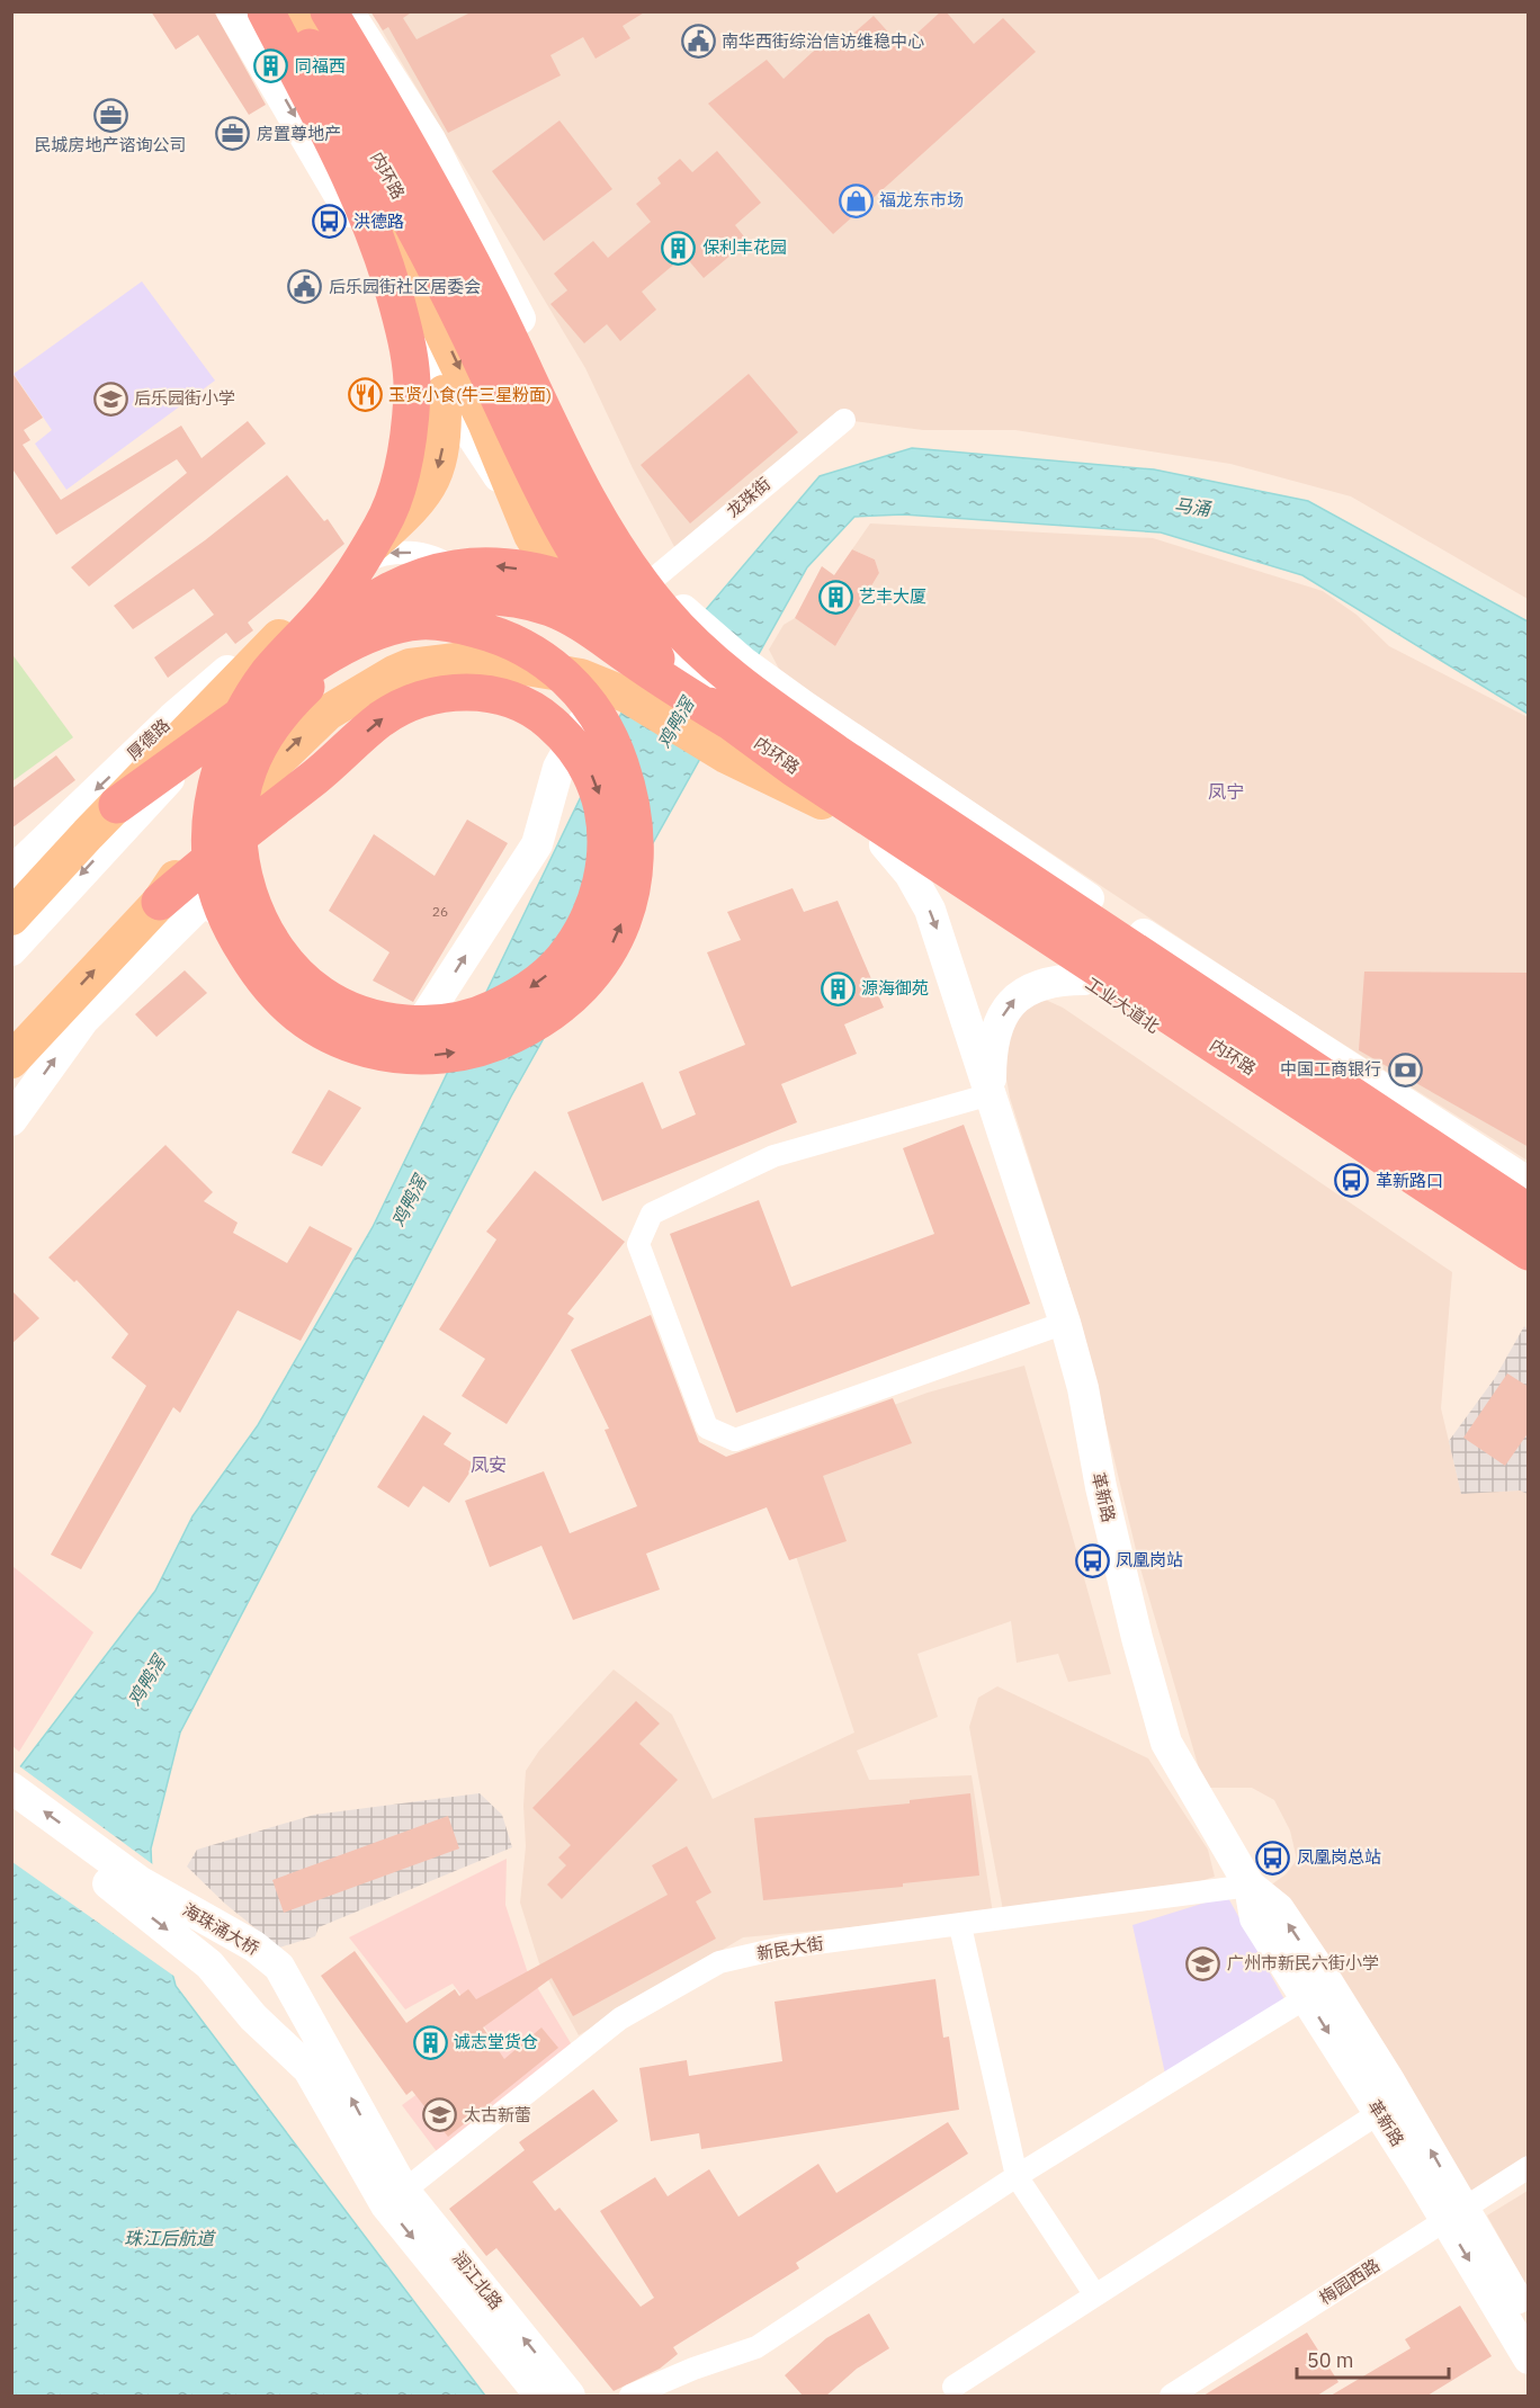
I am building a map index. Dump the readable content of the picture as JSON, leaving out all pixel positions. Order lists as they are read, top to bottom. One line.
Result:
{"streets":{"highway":["内环路"],"main road":["工业大道北"],"street":["龙珠街","厚德路","革新路","海珠涌大桥","新民大街","润江北路","梅园西路"]},"crossings":[["内环路","工业大道北"],["工业大道北","革新路"],["革新路","新民大街"],["革新路","梅园西路"],["海珠涌大桥","润江北路"],["新民大街","润江北路"]],"districts":["凤宁","凤安"],"water":["马涌","鸡鸭滘","珠江后航道"],"places":{"public building":["南华西街综治信访维稳中心","后乐园街社区居委会"],"building":["同福西","保利丰花园","艺丰大厦","源海御苑","诚志堂货仓"],"office":["民城房地产谘询公司","房置尊地产"],"shop":["福龙东市场"],"bus stop":["洪德路","革新路口","凤凰岗站","凤凰岗总站"],"restaurant":["玉贤小食(牛三星粉面)"],"school or university":["后乐园街小学","广州市新民六街小学","太古新蕾"],"bank":["中国工商银行"]},"house_numbers":["26"],"scale_bar":"50 m"}
